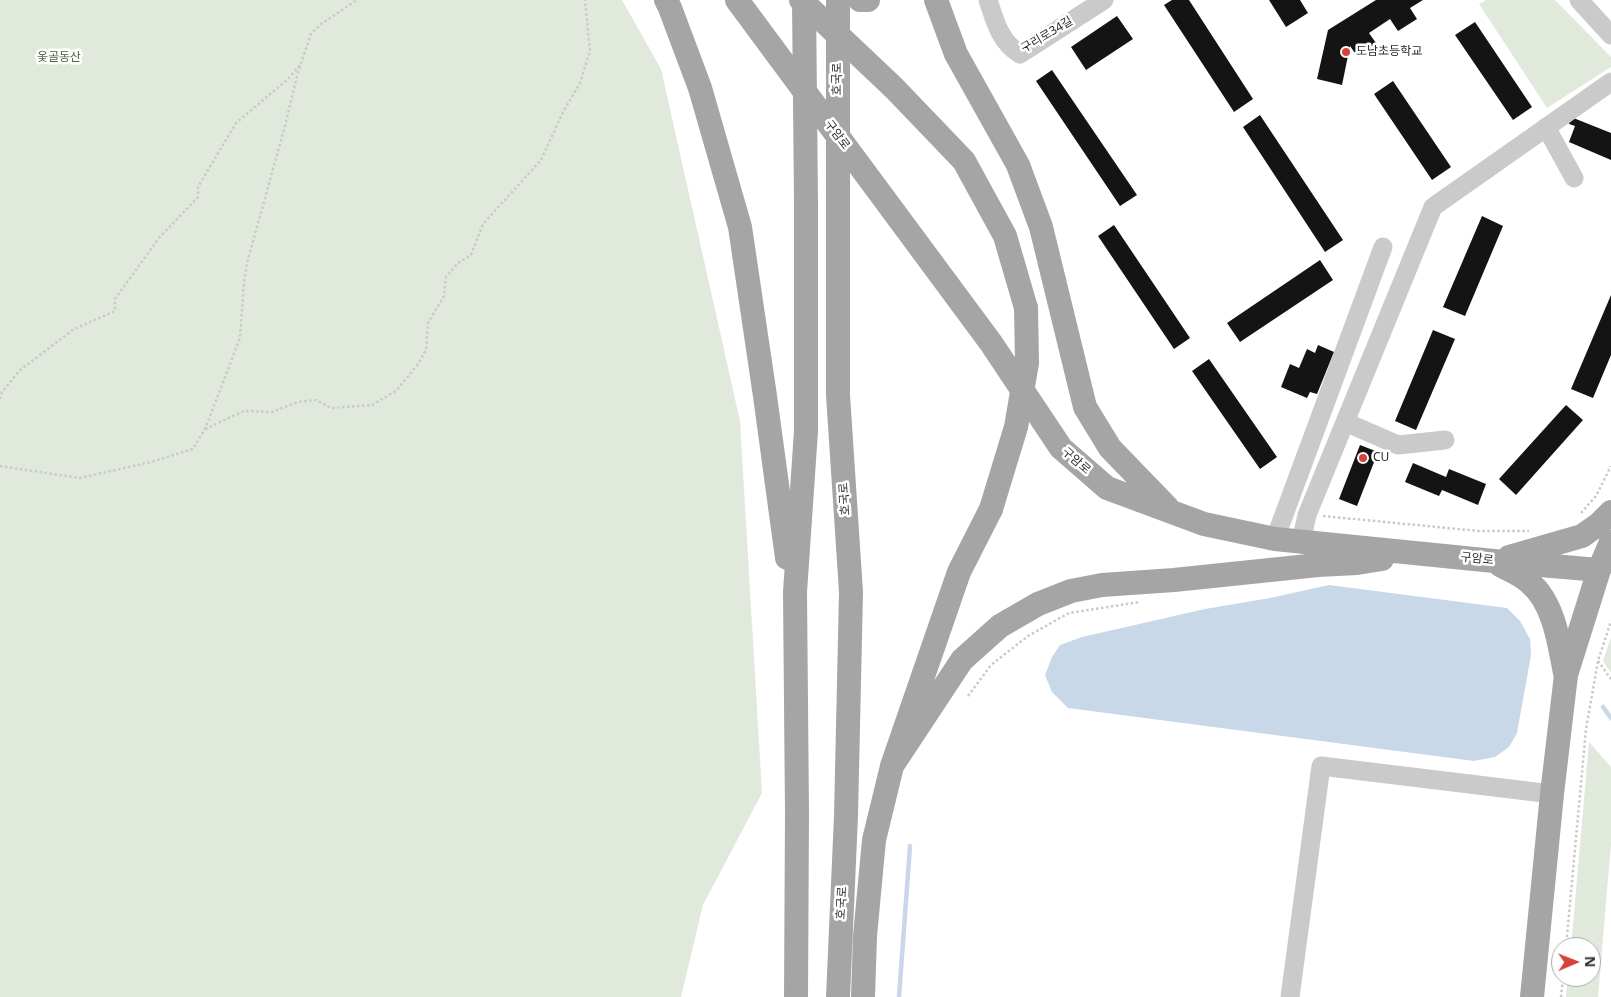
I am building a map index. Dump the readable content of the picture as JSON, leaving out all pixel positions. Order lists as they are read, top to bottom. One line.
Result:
{"streets":{"main road":["호국로","구암로"],"street":["구리로34길"]},"parks":["옻골동산"],"places":["도남초등학교","CU"],"north":"right"}
